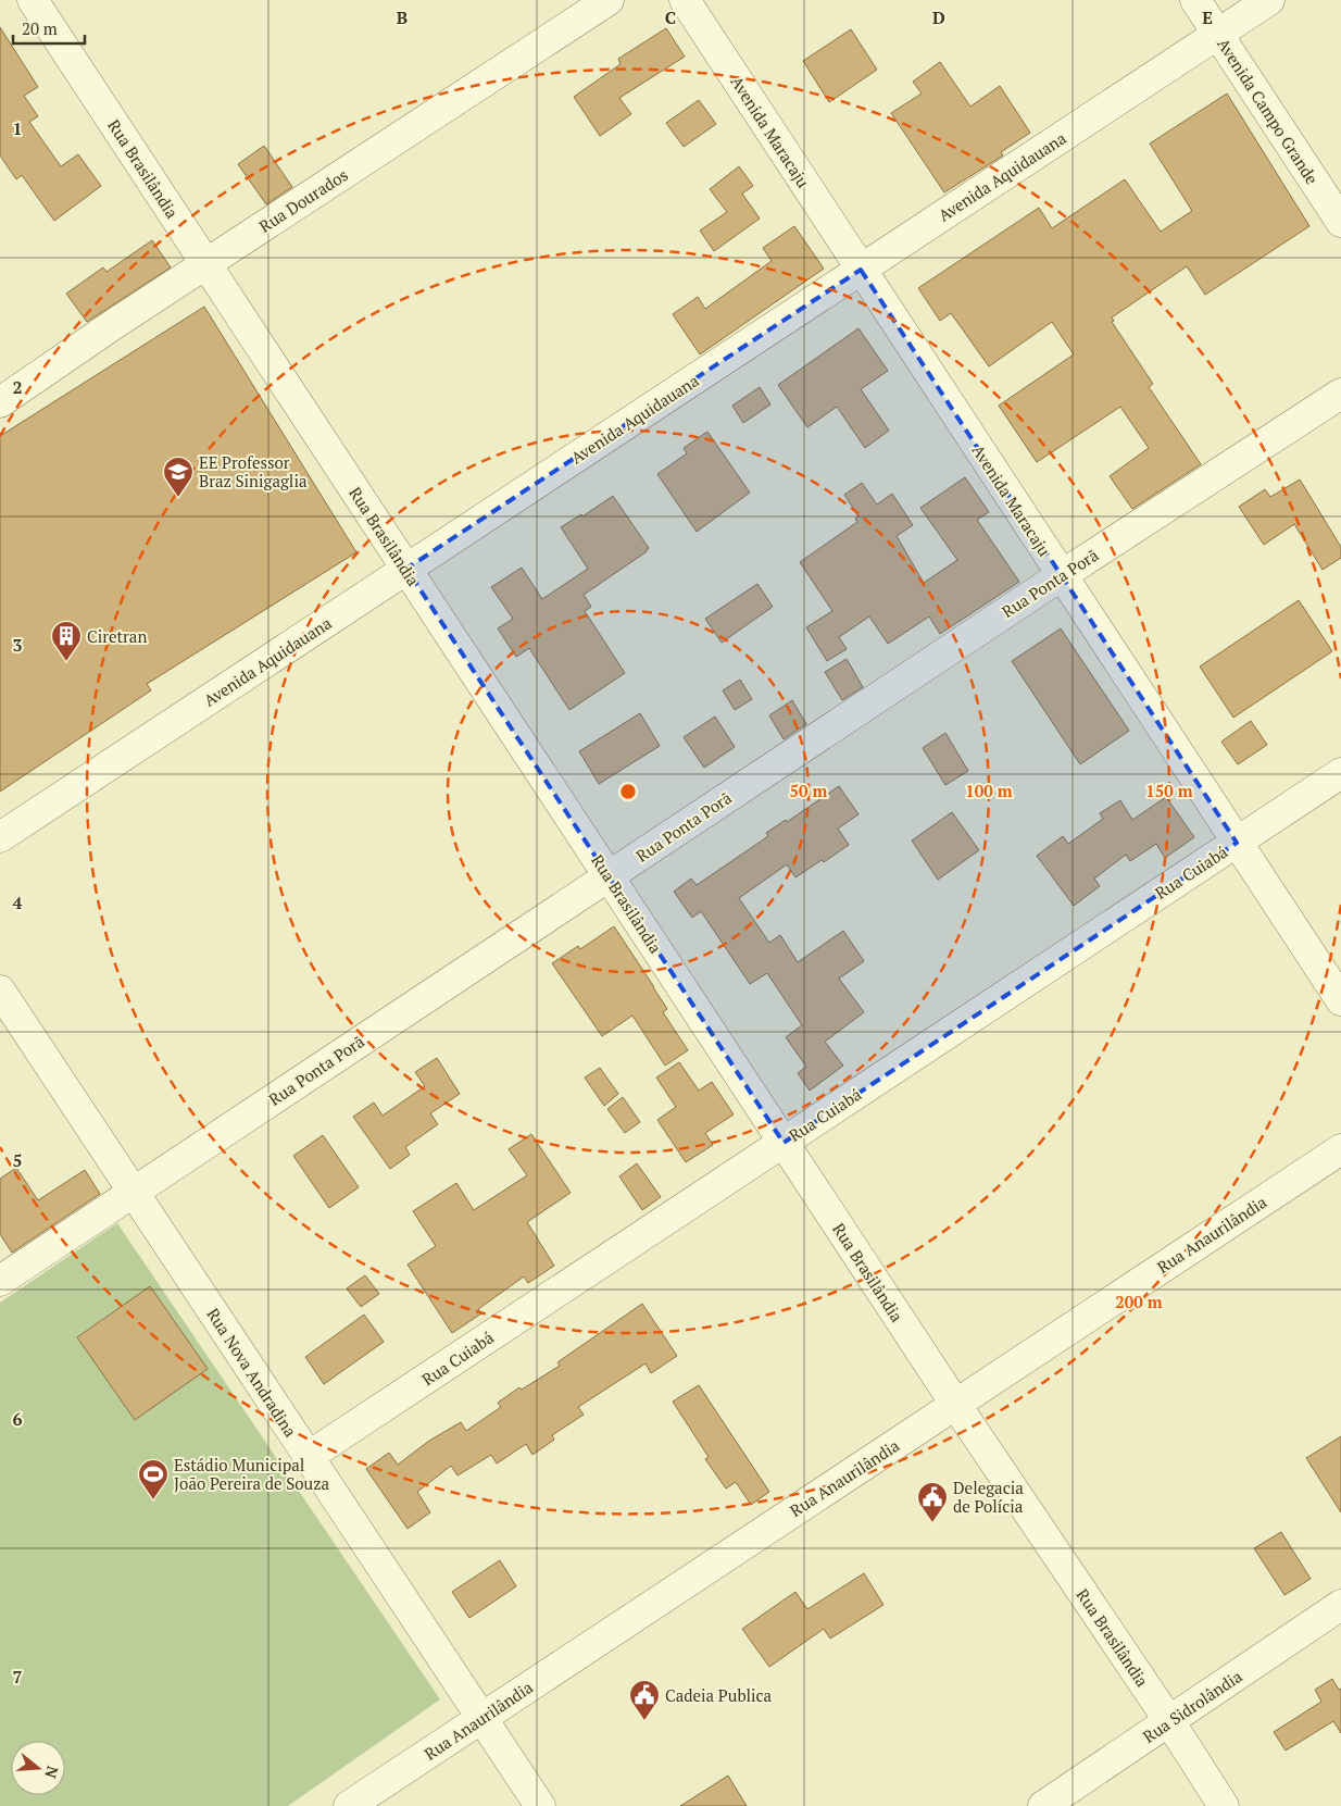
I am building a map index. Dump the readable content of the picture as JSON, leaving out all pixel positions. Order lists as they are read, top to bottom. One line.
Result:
{"streets":{"street":["Avenida Campo Grande","Avenida Maracaju","Rua Brasilândia","Avenida Aquidauana","Rua Dourados","Rua Ponta Porã","Rua Cuiabá","Rua Anaurilândia","Rua Nova Andradina","Rua Sidrolândia"]},"crossings":[["Avenida Campo Grande","Avenida Aquidauana"],["Avenida Maracaju","Avenida Aquidauana"],["Avenida Maracaju","Rua Ponta Porã"],["Avenida Maracaju","Rua Cuiabá"],["Rua Brasilândia","Avenida Aquidauana"],["Rua Brasilândia","Rua Dourados"],["Rua Brasilândia","Rua Ponta Porã"],["Rua Brasilândia","Rua Cuiabá"],["Rua Brasilândia","Rua Anaurilândia"],["Rua Brasilândia","Rua Sidrolândia"],["Rua Ponta Porã","Rua Nova Andradina"],["Rua Cuiabá","Rua Nova Andradina"],["Rua Anaurilândia","Rua Nova Andradina"]],"places":{"school or university":["EE Professor Braz Sinigaglia"],"building":["Ciretran"],"sports":["Estádio Municipal João Pereira de Souza"],"public building":["Delegacia de Polícia","Cadeia Publica"]},"scale_bar":"20 m","north":"right","grid":{"columns":["B","C","D","E"],"rows":["1","2","3","4","5","6","7"]},"rings":["50 m","100 m","150 m","200 m"]}
